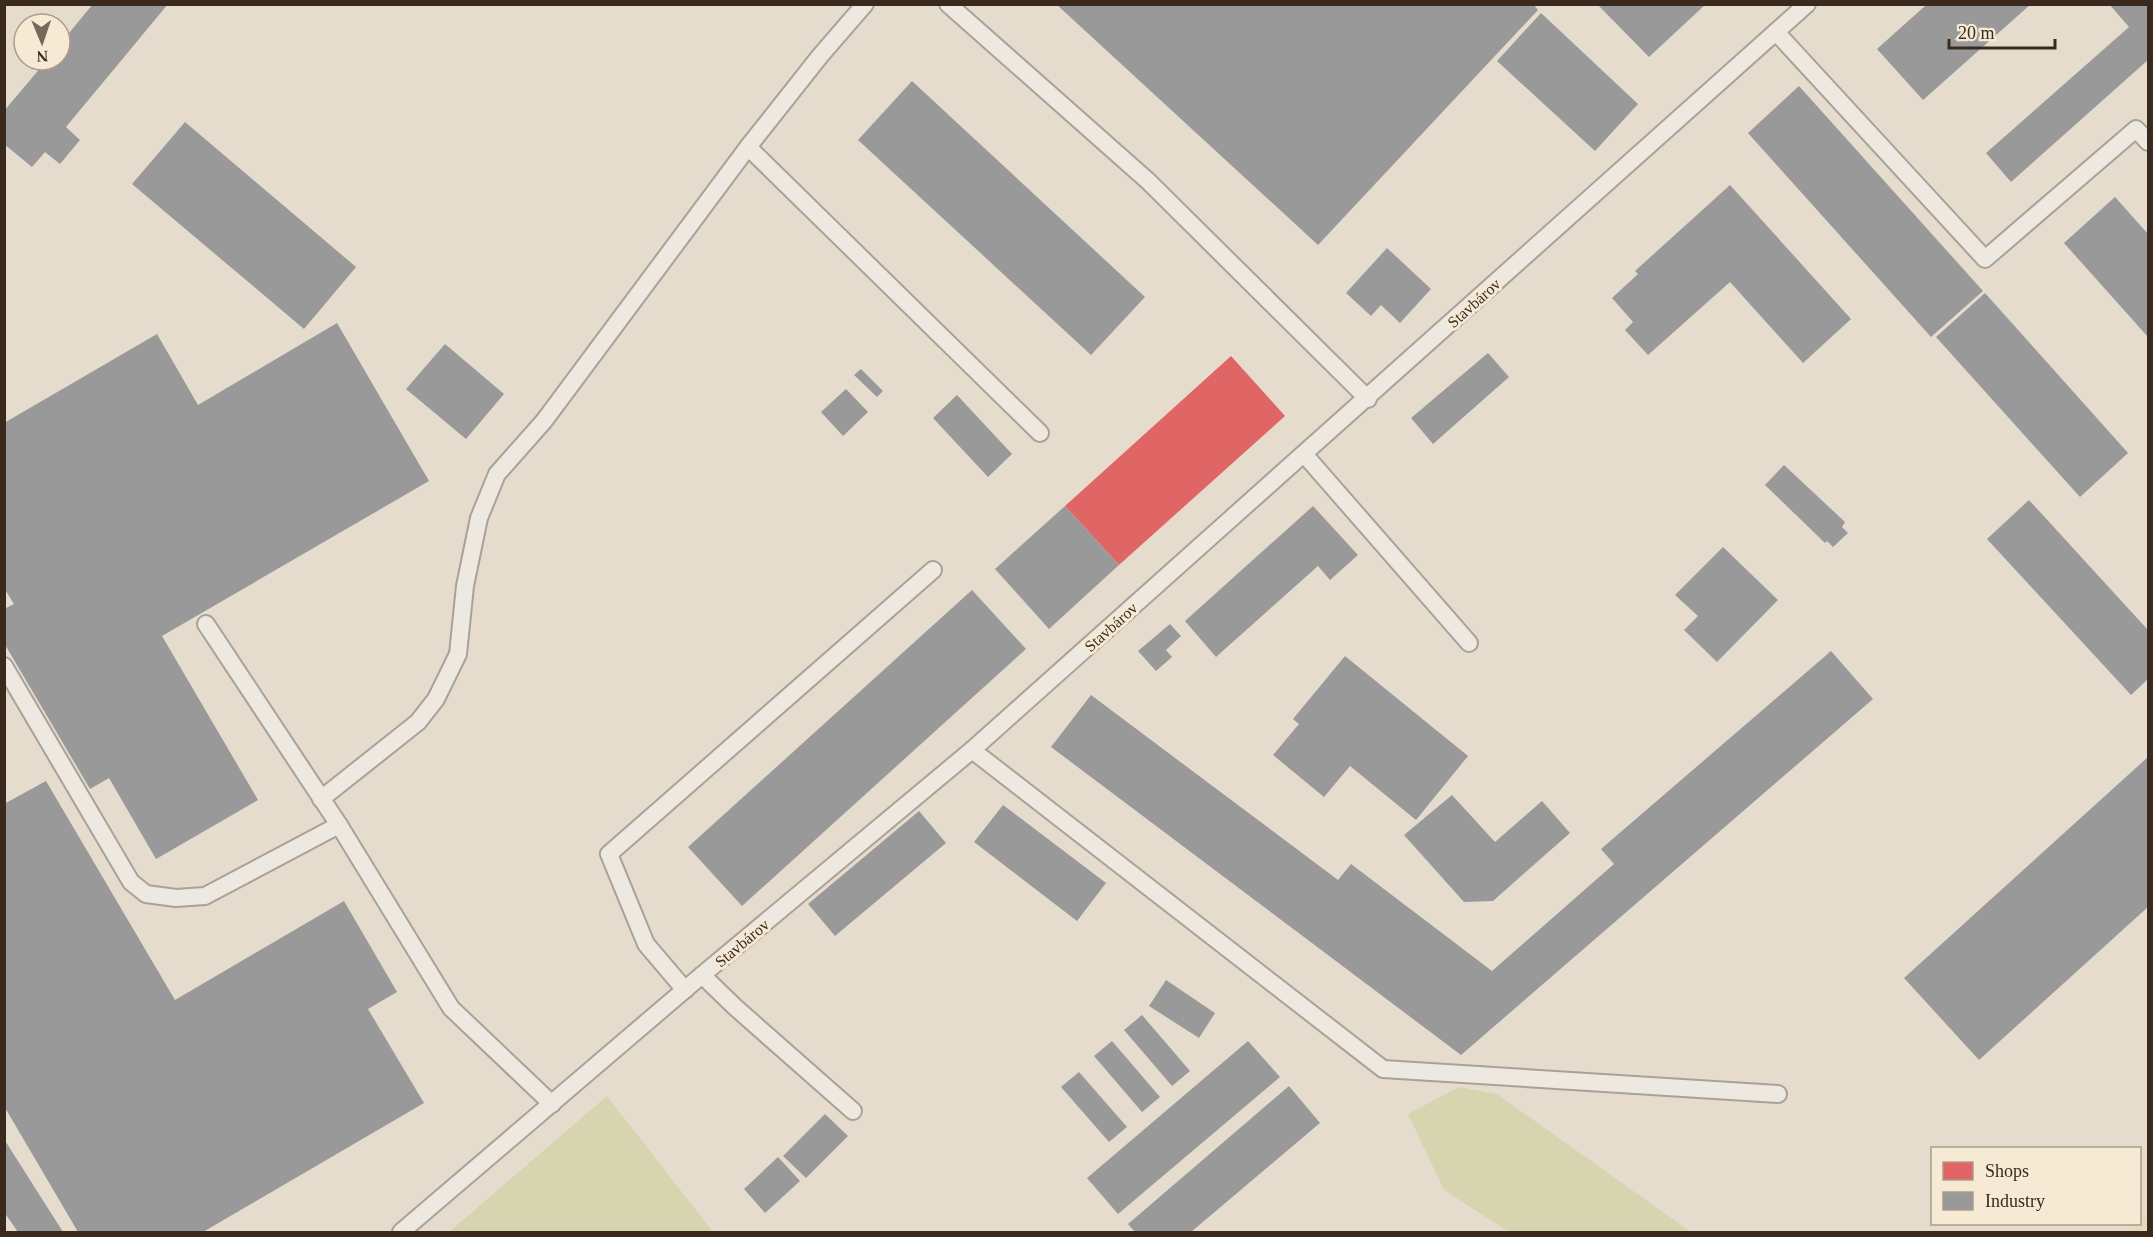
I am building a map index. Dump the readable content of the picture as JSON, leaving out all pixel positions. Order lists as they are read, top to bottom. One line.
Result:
{"streets":{"lane":["Stavbárov"]},"legend":["Shops","Industry"],"scale_bar":"20 m","north":"bottom"}
